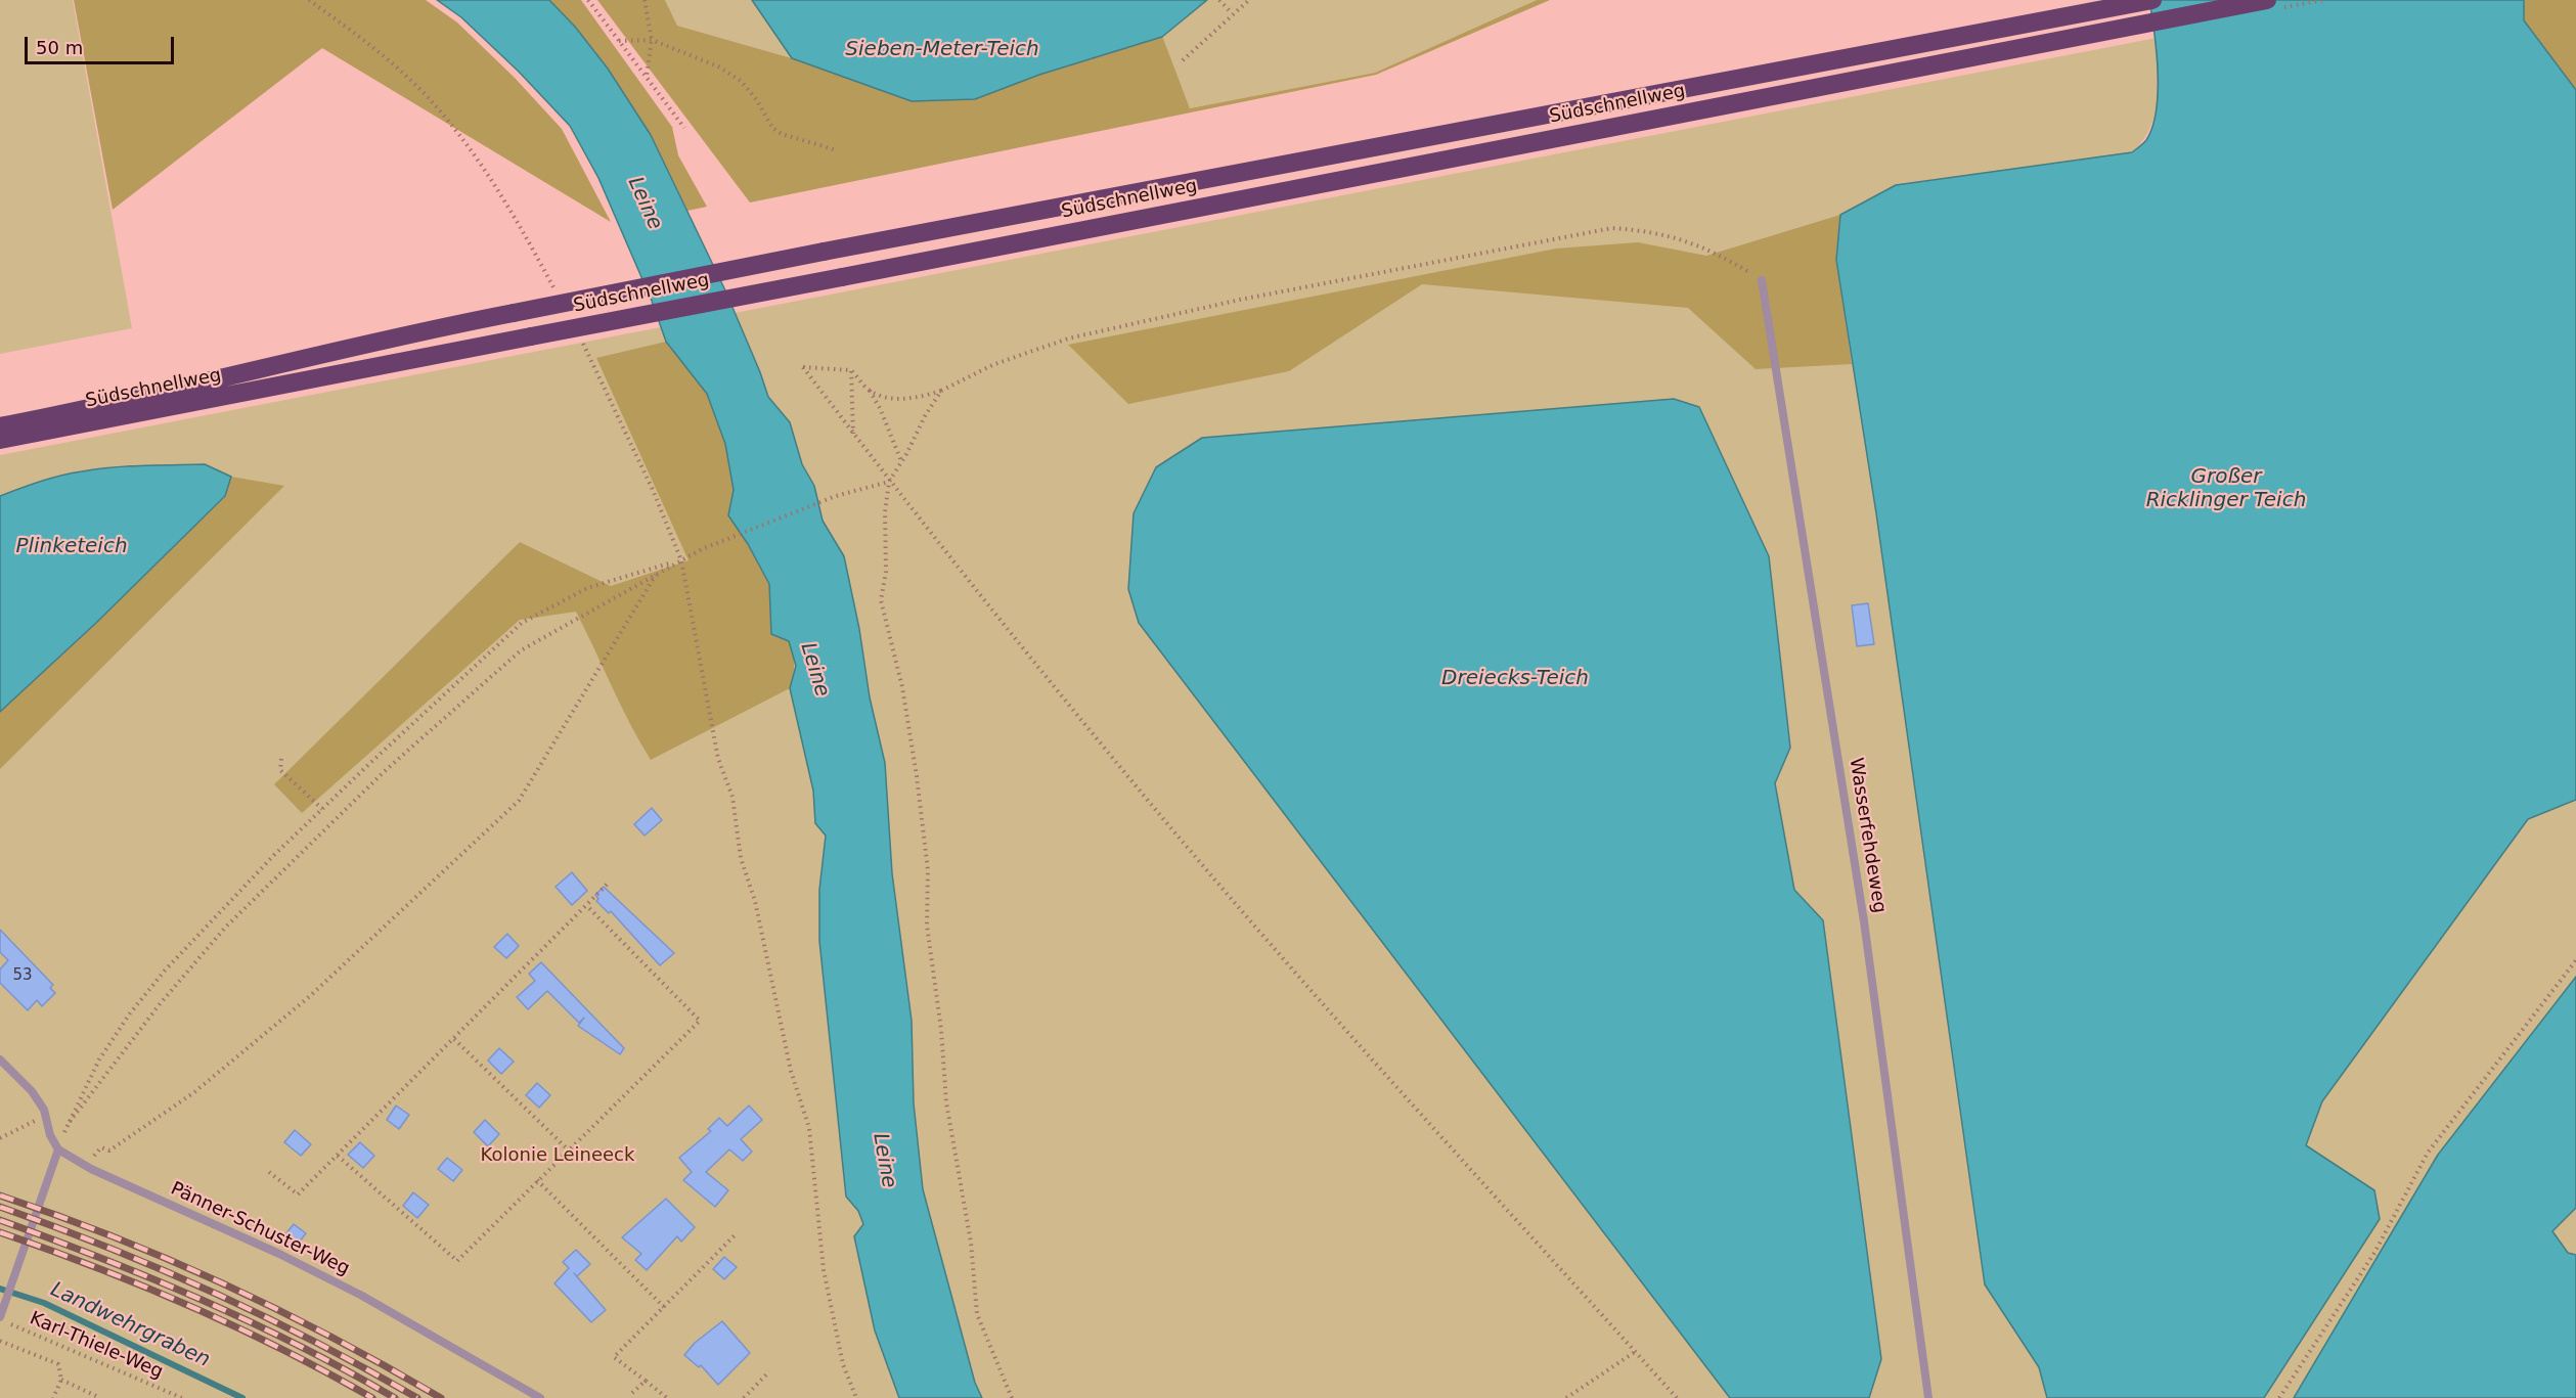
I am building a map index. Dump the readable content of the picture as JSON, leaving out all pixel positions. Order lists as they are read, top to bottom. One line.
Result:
{"streets":{"highway":["Südschnellweg"],"lane":["Wasserfehdeweg","Pänner-Schuster-Weg"],"path":["Karl-Thiele-Weg"]},"water":["Sieben-Meter-Teich","Leine","Großer Ricklinger Teich","Plinketeich","Dreiecks-Teich","Landwehrgraben"],"parks":["Kolonie Leineeck"],"house_numbers":["53"],"scale_bar":"50 m"}
